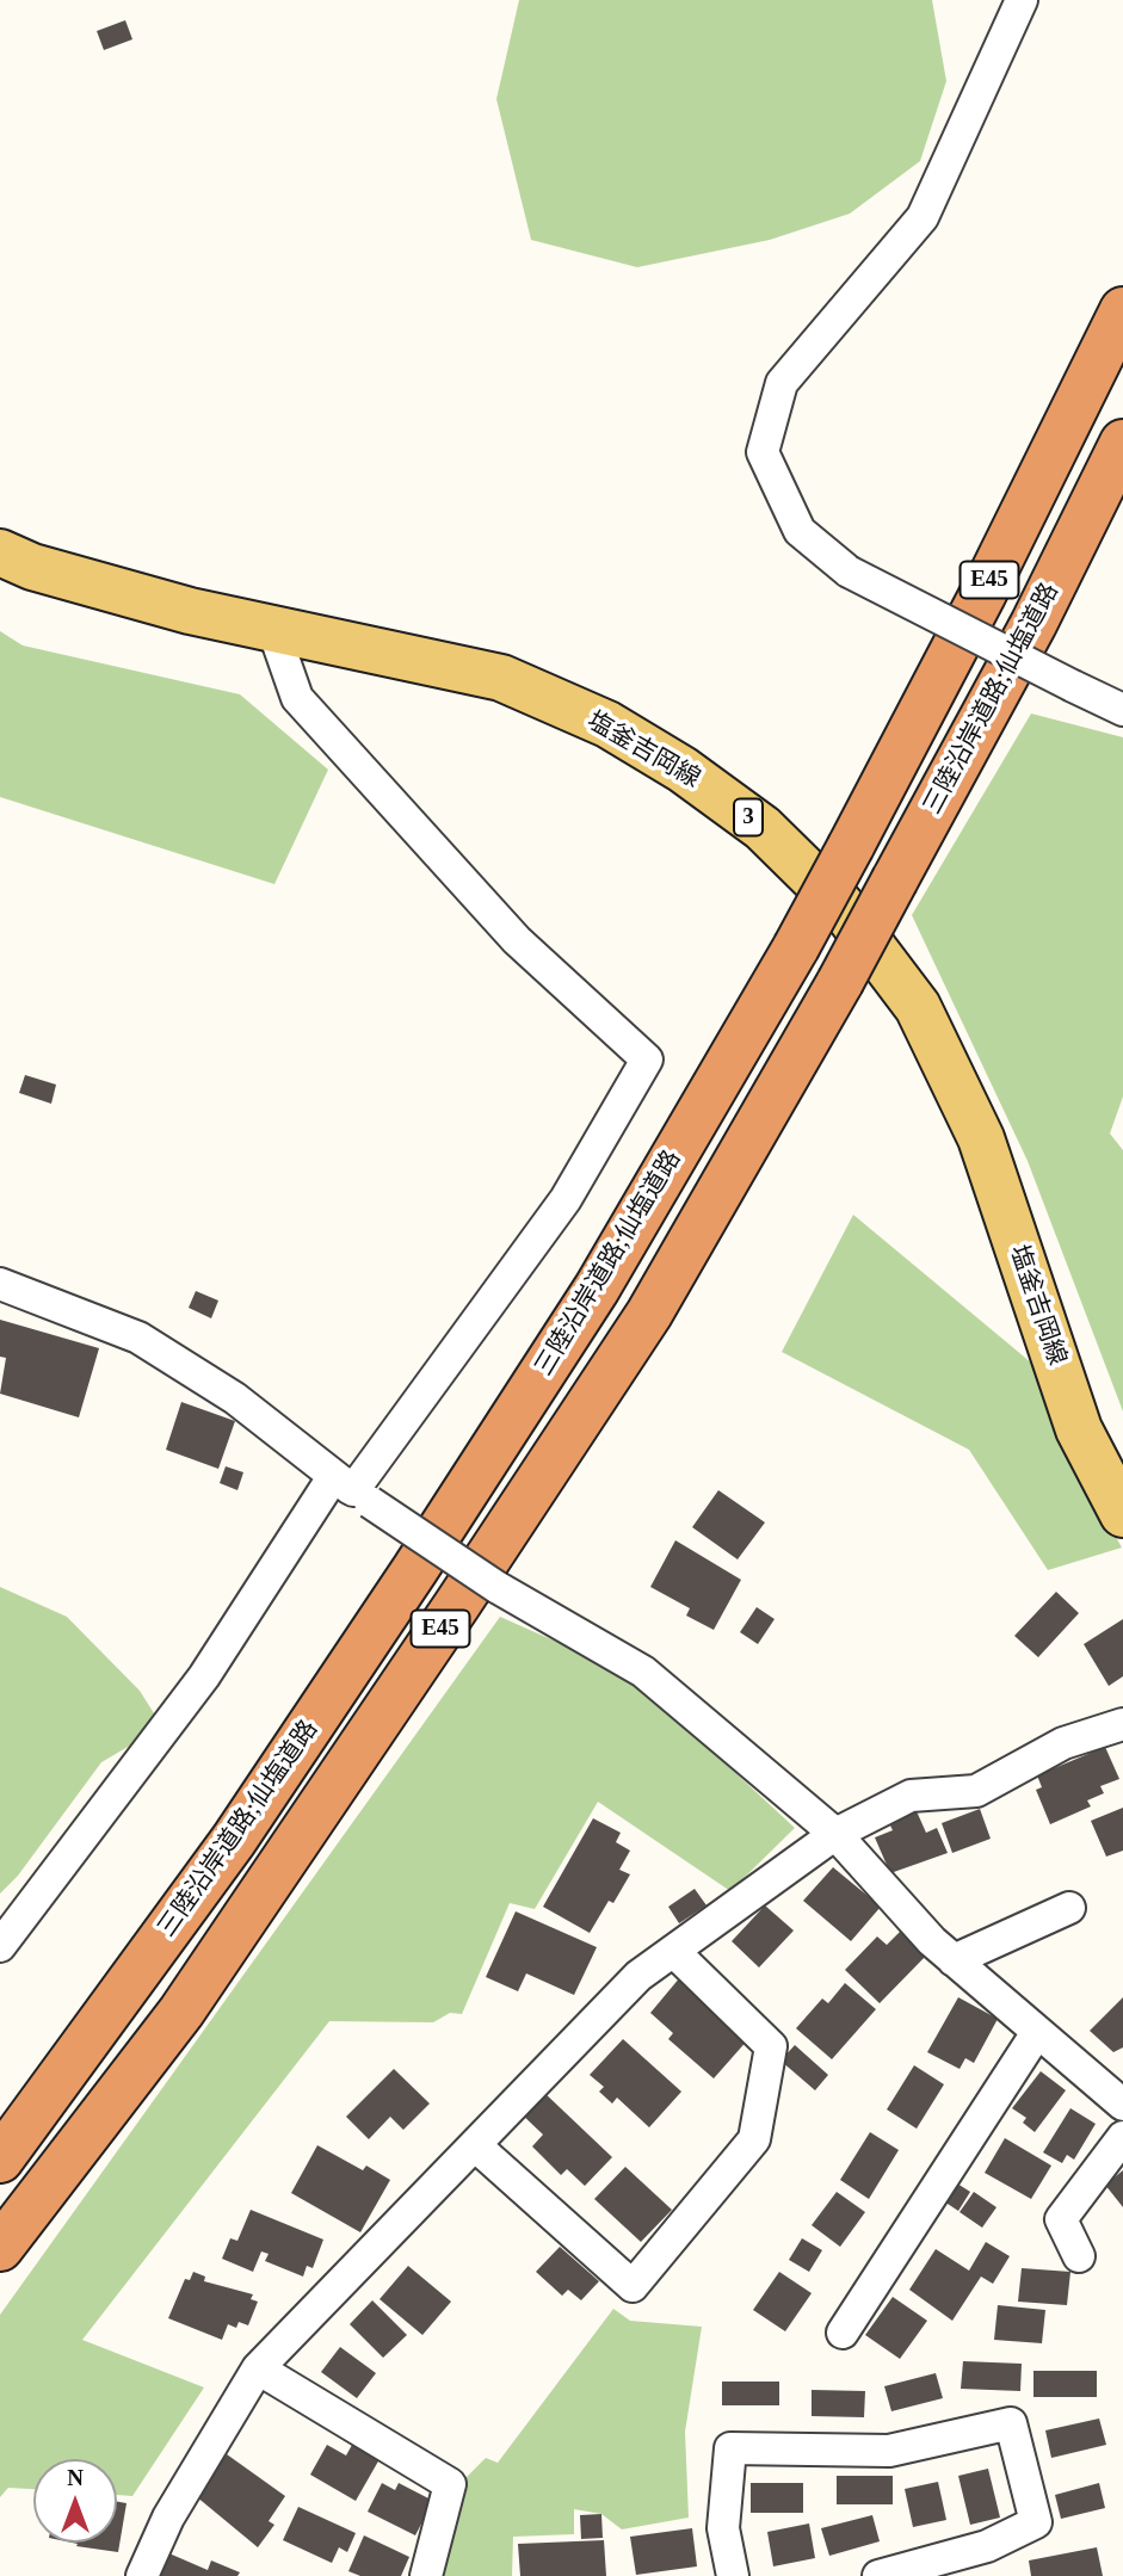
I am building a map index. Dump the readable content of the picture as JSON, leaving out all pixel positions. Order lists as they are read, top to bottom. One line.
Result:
{"streets":{"highway":["E45","三陸沿岸道路;仙塩道路"],"main road":["塩釜吉岡線","3"]},"north":"top"}
